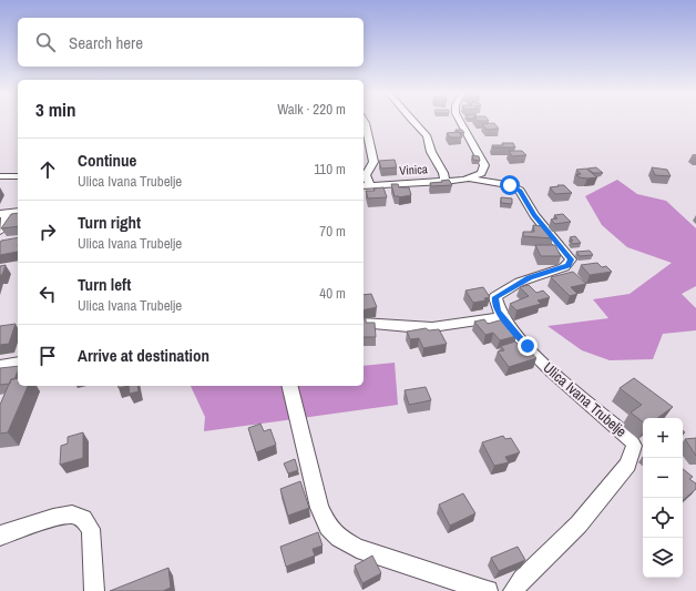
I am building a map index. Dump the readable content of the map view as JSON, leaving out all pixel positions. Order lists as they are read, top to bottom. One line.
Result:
{"streets":{"street":["Vinica","Ulica Ivana Trubelje"]},"crossings":[["Vinica","Ulica Ivana Trubelje"]],"page":{"search":"Search here","heading":["3 min","Walk · 220 m"],"list":[["Continue","Ulica Ivana Trubelje","110 m"],["Turn right","Ulica Ivana Trubelje","70 m"],["Turn left","Ulica Ivana Trubelje","40 m"],"Arrive at destination"],"map_buttons":["+","−"]}}
